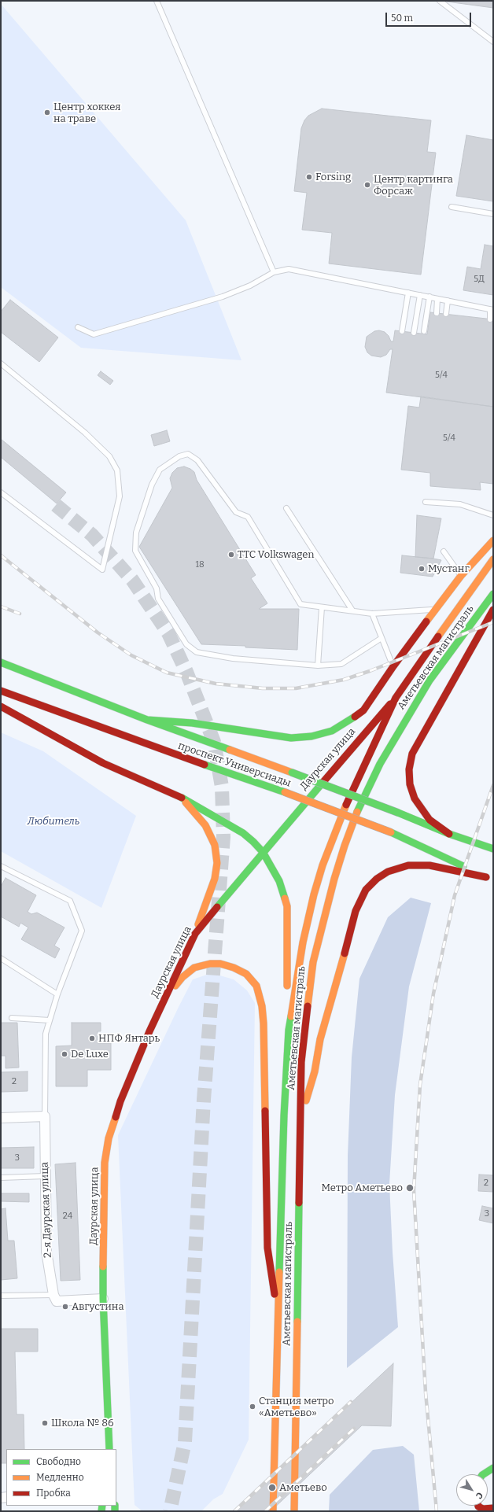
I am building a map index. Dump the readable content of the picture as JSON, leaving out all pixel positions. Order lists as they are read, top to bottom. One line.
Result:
{"streets":{"main road":["Аметьевская магистраль","Даурская улица","проспект Универсиады"],"street":["2-я Даурская улица"]},"crossings":[["Аметьевская магистраль","Даурская улица"]],"parks":["Любитель"],"places":["Центр хоккея на траве","Forsing","Центр картинга Форсаж","ТТС Volkswagen","Мустанг","НПФ Янтарь","De Luxe","Метро Аметьево","Августина","Станция метро «Аметьево»","Школа № 86","Аметьево"],"house_numbers":["5Д","5/4","5/4","18","2","3","2","3","24"],"legend":["Свободно","Медленно","Пробка"],"scale_bar":"50 m","north":"bottom right"}
